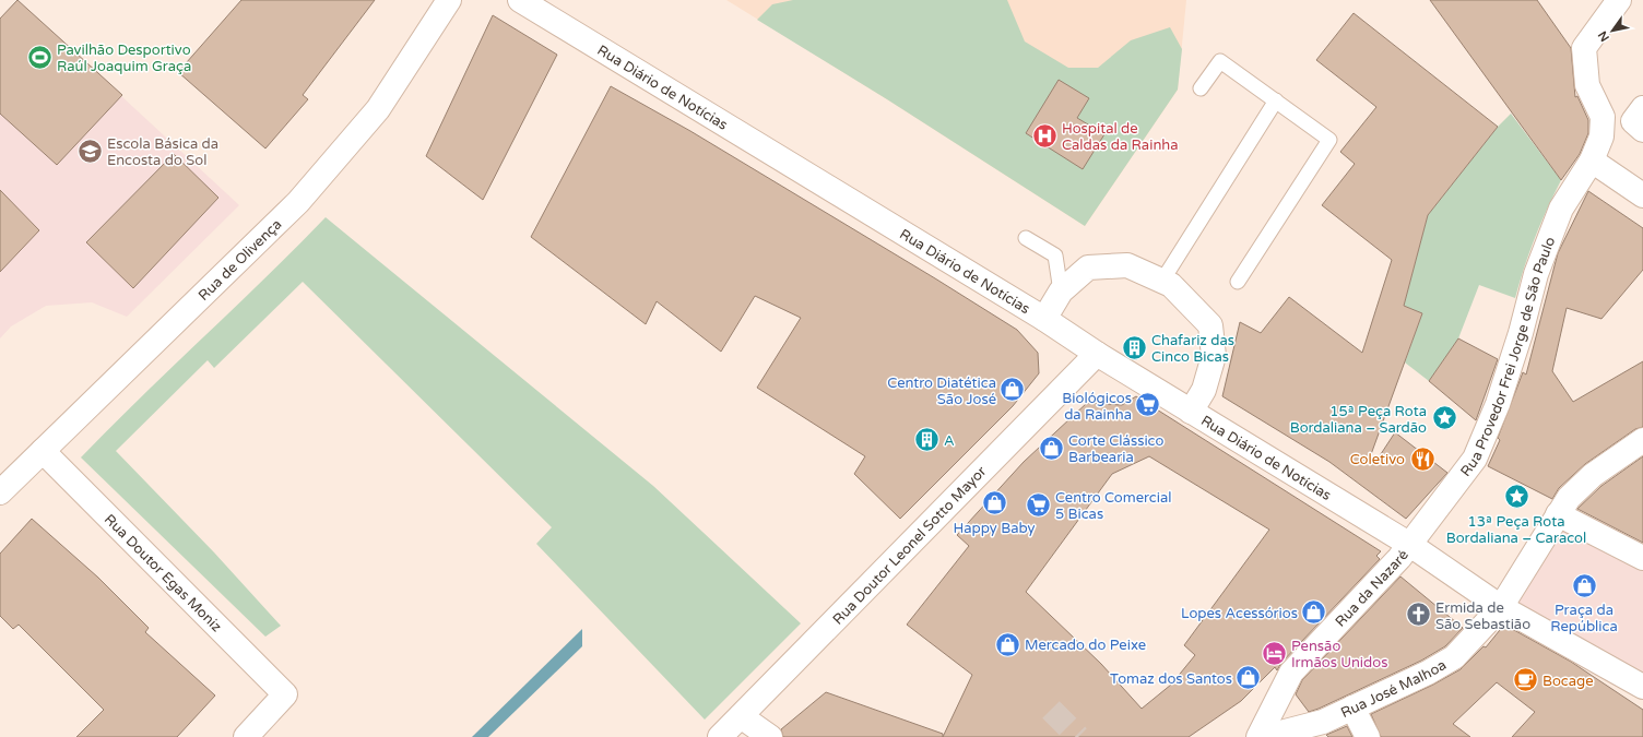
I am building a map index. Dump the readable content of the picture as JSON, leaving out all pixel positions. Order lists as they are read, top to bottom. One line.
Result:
{"streets":{"street":["Rua Diário de Notícias","Rua de Olivença","Rua Provedor Frei Jorge de São Paulo","Rua Doutor Leonel Sotto Mayor","Rua Doutor Egas Moniz","Rua da Nazaré","Rua José Malhoa"]},"crossings":[["Rua Diário de Notícias","Rua Provedor Frei Jorge de São Paulo"],["Rua Diário de Notícias","Rua Doutor Leonel Sotto Mayor"],["Rua Diário de Notícias","Rua da Nazaré"],["Rua Diário de Notícias","Rua José Malhoa"],["Rua de Olivença","Rua Doutor Egas Moniz"],["Rua Provedor Frei Jorge de São Paulo","Rua da Nazaré"]],"places":{"sports":["Pavilhão Desportivo Raúl Joaquim Graça"],"hospital":["Hospital de Caldas da Rainha"],"school or university":["Escola Básica da Encosta do Sol"],"building":["Chafariz das Cinco Bicas","A"],"shop":["Centro Diatética São José","Corte Clássico Barbearia","Happy Baby","Praça da República","Lopes Acessórios","Mercado do Peixe","Tomaz dos Santos"],"supermarket":["Biológicos da Rainha","Centro Comercial 5 Bicas"],"place":["15ª Peça Rota Bordaliana – Sardão","13ª Peça Rota Bordaliana – Caracol"],"restaurant":["Coletivo"],"church":["Ermida de São Sebastião"],"hotel":["Pensão Irmãos Unidos"],"cafe":["Bocage"]},"north":"bottom left"}
